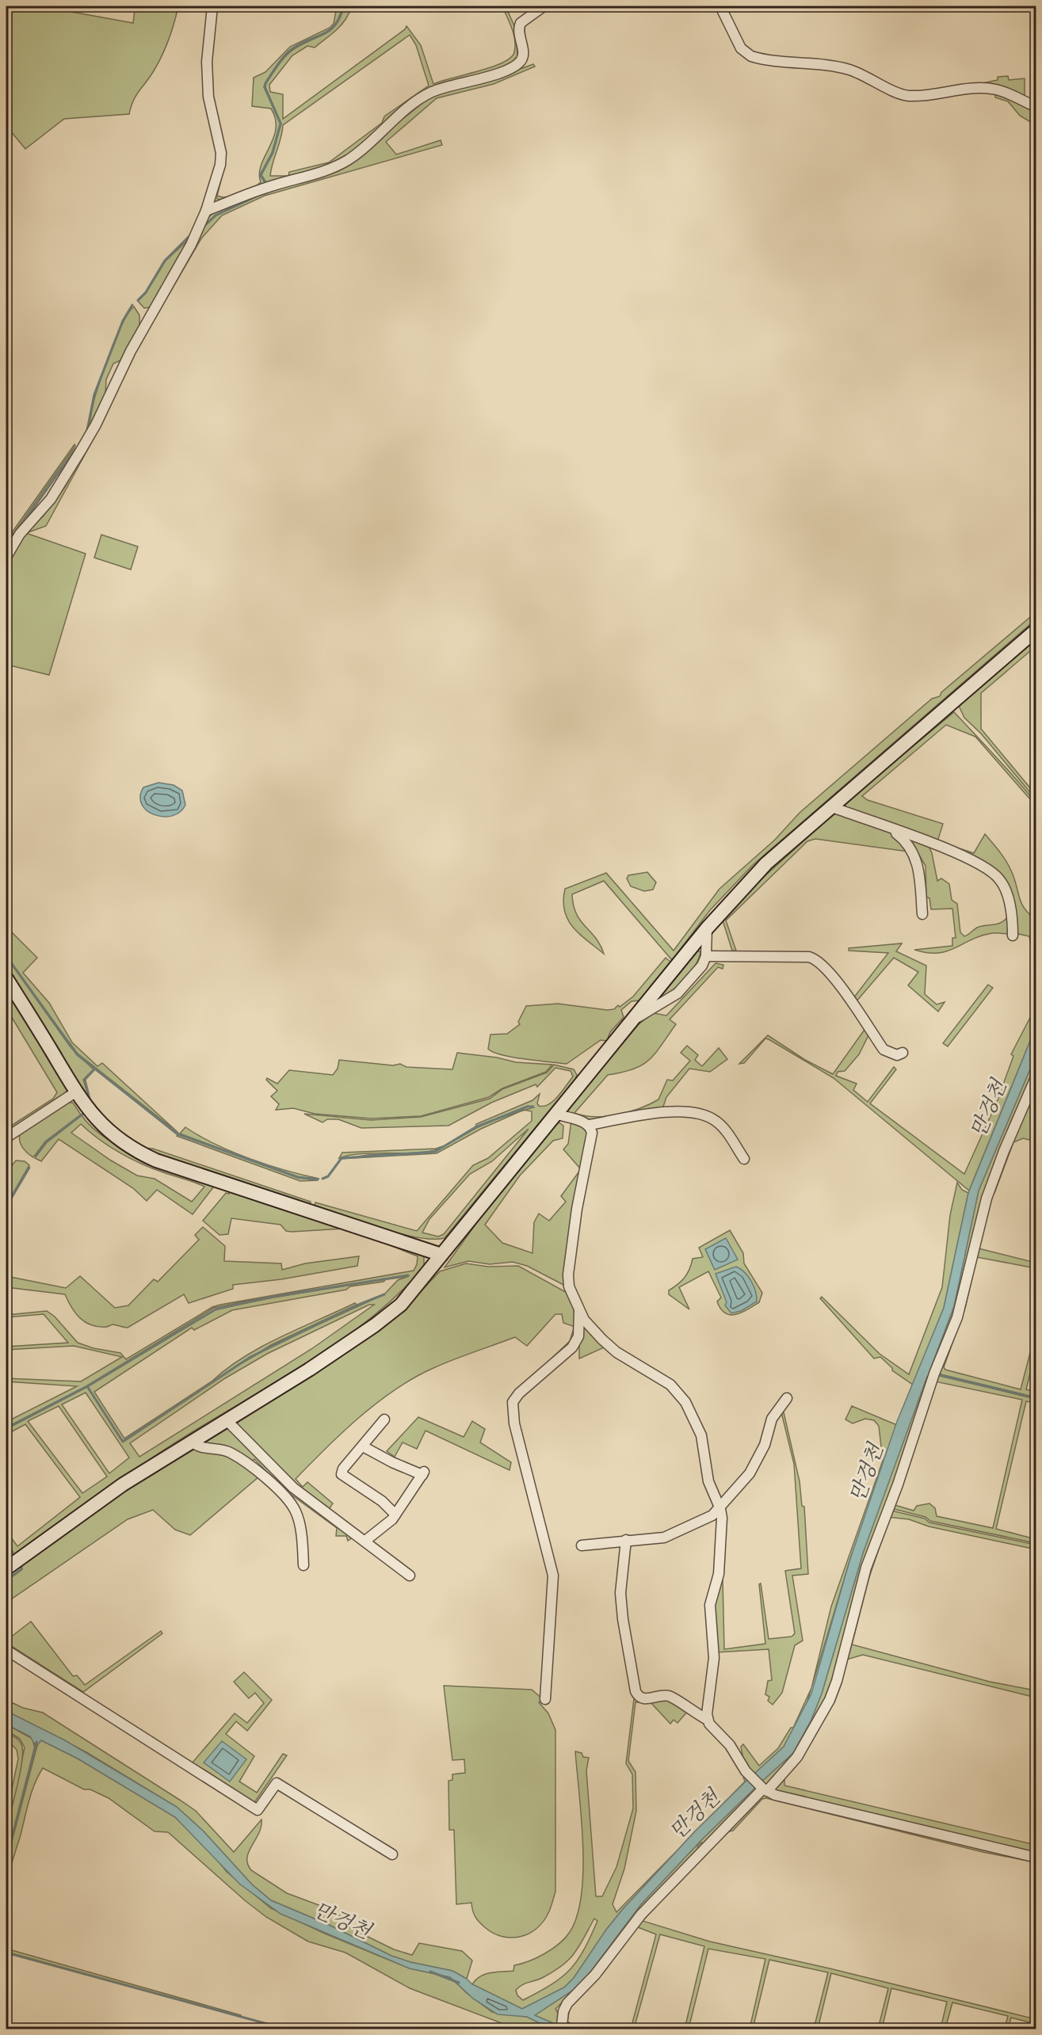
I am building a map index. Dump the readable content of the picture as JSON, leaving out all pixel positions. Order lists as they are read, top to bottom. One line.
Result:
{"water":["만겅천"]}
